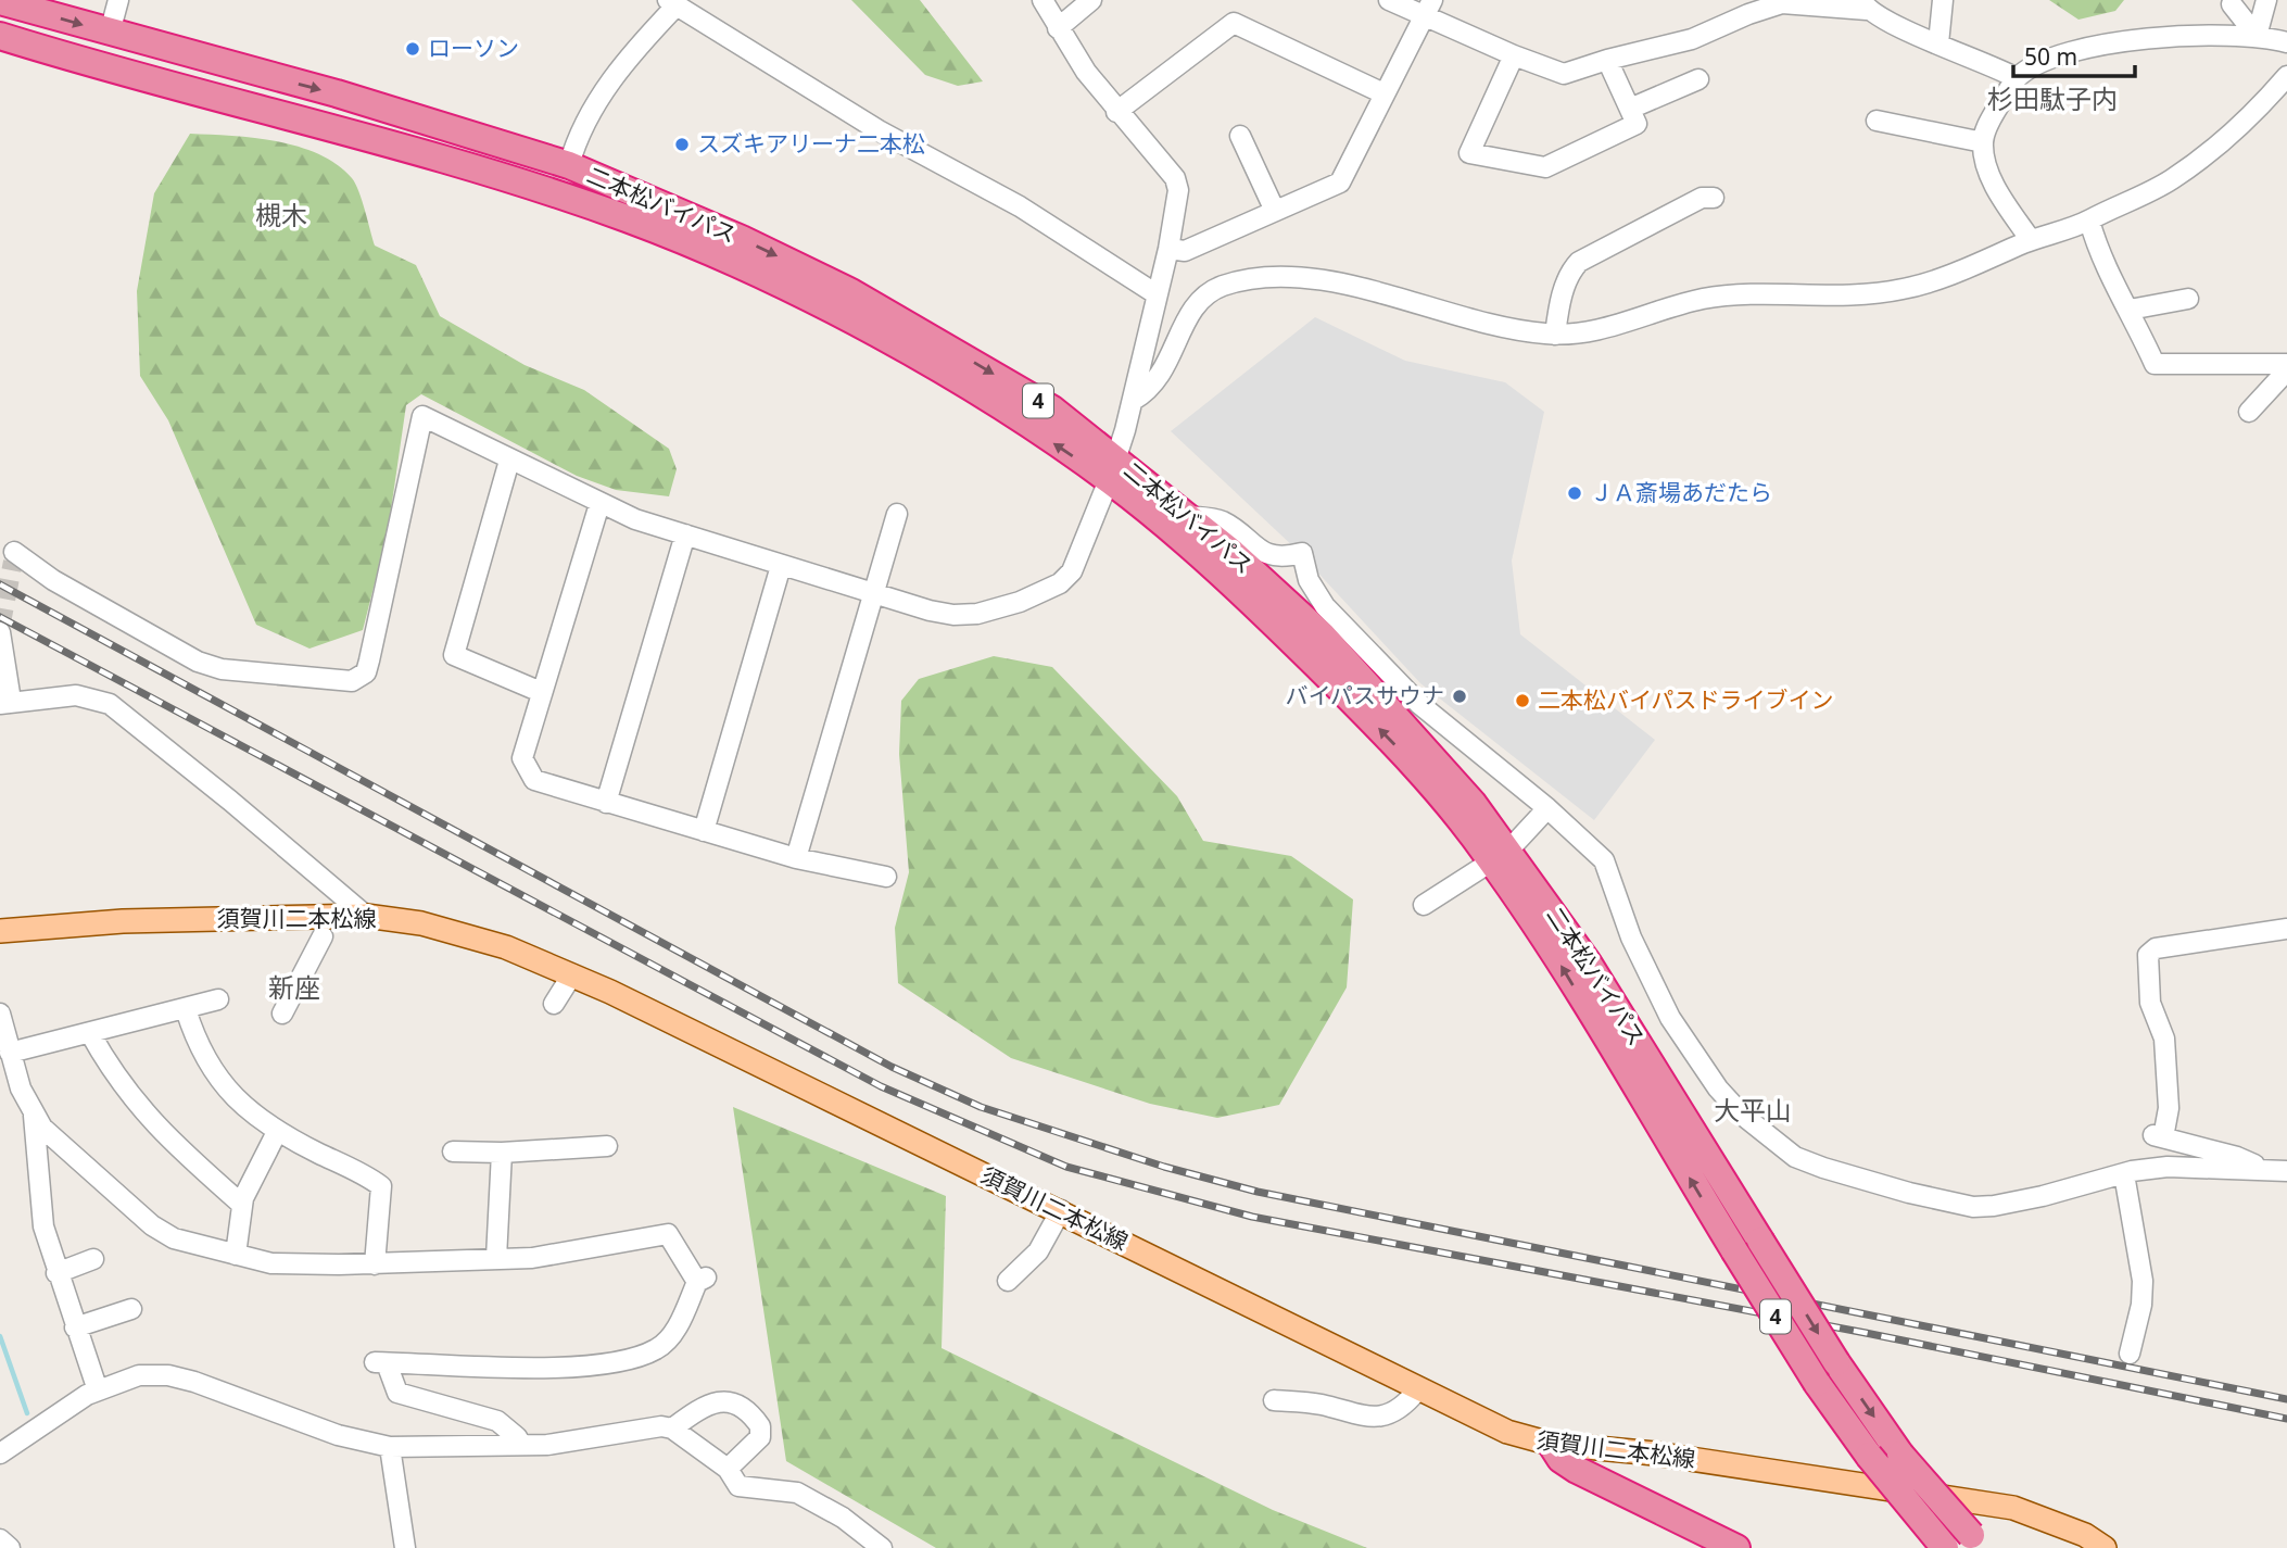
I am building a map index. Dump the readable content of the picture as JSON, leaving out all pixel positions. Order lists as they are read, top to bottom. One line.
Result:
{"streets":{"highway":["二本松バイパス","4"],"main road":["須賀川二本松線"]},"districts":["杉田駄子内","槻木","新座","大平山"],"places":["ローソン","スズキアリーナ二本松","ＪＡ斎場あだたら","バイパスサウナ","二本松バイパスドライブイン"],"scale_bar":"50 m"}
